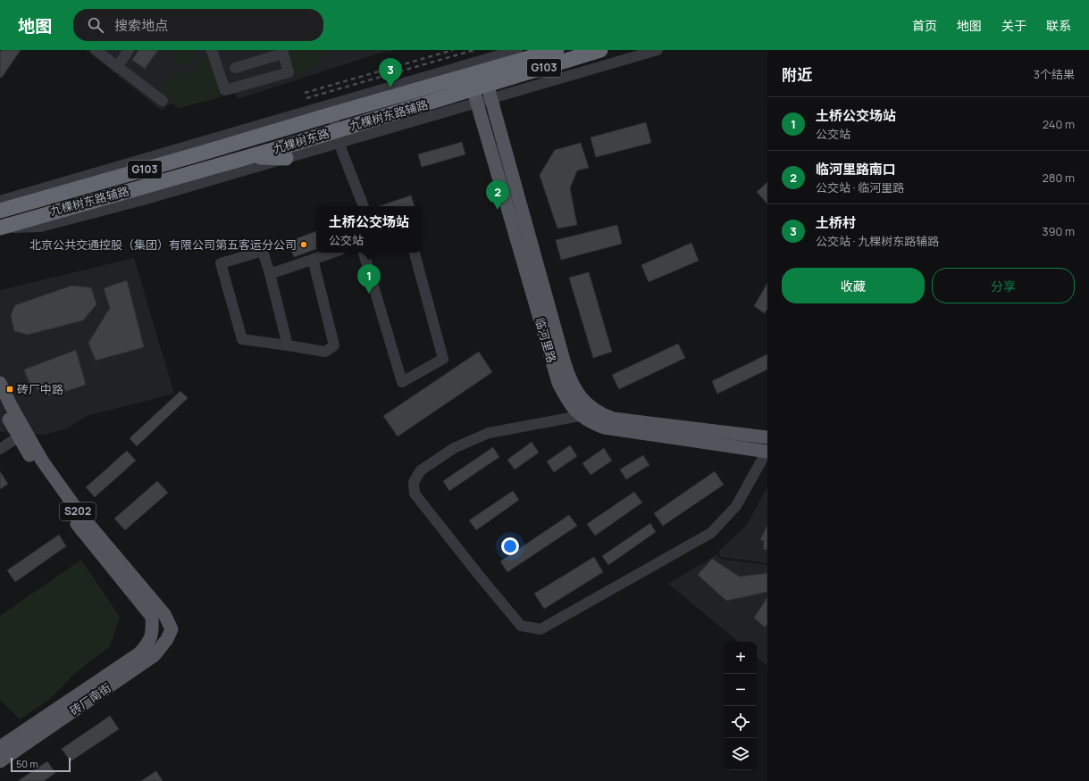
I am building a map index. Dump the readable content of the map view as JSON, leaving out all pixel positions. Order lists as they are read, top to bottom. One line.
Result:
{"streets":{"highway":["G103","九棵树东路"],"main road":["临河里路","S202","砖厂南街"],"street":["九棵树东路辅路"]},"crossings":[["九棵树东路辅路","九棵树东路"],["九棵树东路","临河里路"],["S202","砖厂南街"]],"places":{"other":["北京公共交通控股（集团）有限公司第五客运分公司"],"transit":["砖厂中路"]},"scale_bar":"50 m","page":{"header":"地图","search":"搜索地点","nav":["首页","地图","关于","联系"],"heading":["附近","3个结果"],"pins":["3","2","1"],"list":[{"mark":"1","name":"土桥公交场站","note":"公交站","value":"240 m"},{"mark":"2","name":"临河里路南口","note":"公交站 · 临河里路","value":"280 m"},{"mark":"3","name":"土桥村","note":"公交站 · 九棵树东路辅路","value":"390 m"}],"popup":["土桥公交场站","公交站"],"buttons":["收藏","分享"],"map_buttons":["+","−"],"scale":"50 m"}}
